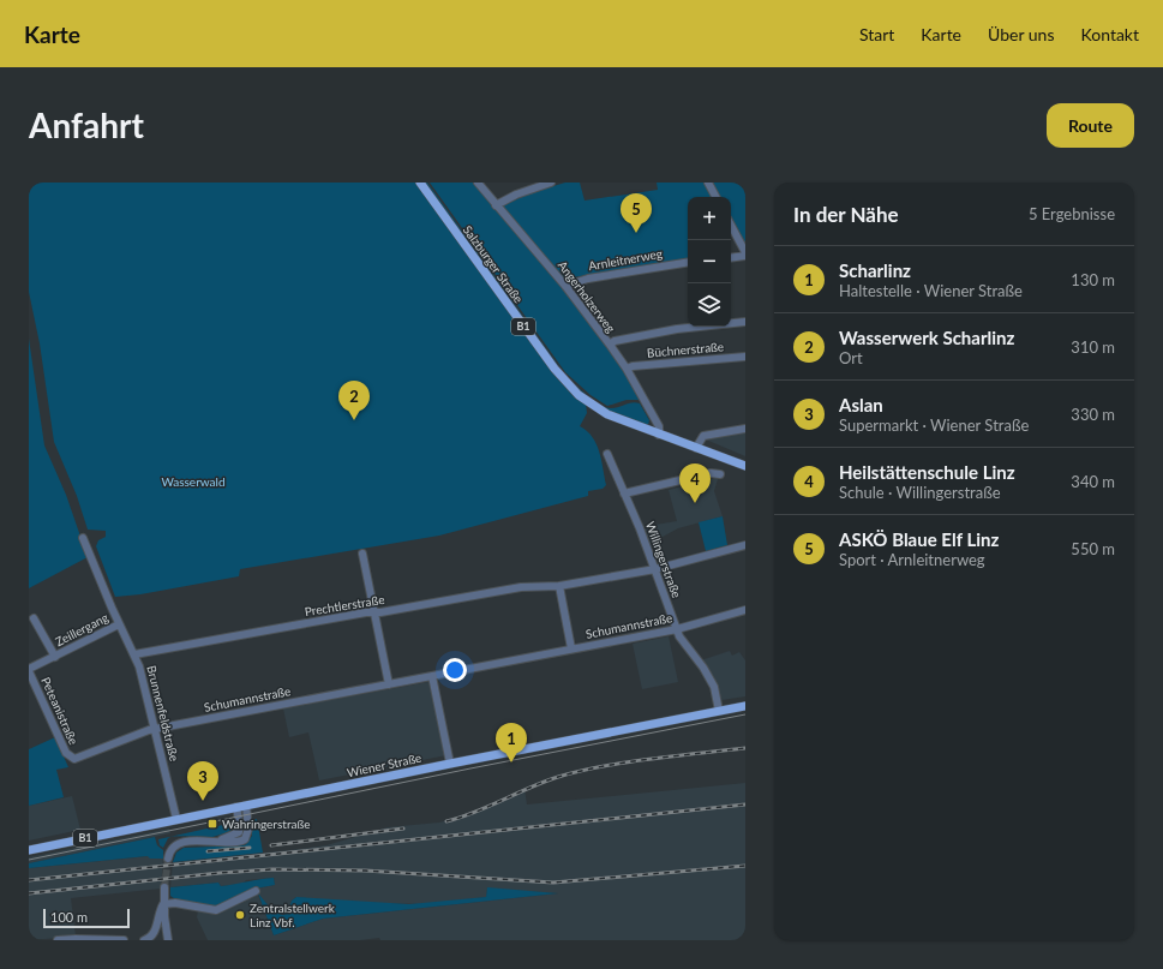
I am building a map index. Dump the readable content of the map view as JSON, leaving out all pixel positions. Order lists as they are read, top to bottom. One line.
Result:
{"streets":{"main road":["Salzburger Straße","B1","Wiener Straße"],"street":["Arnleitnerweg","Angerholzerweg","Büchnerstraße","Willingerstraße","Prechtlerstraße","Schumannstraße","Zeillergang","Peteanistraße","Brunnenfeldstraße"]},"crossings":[["Arnleitnerweg","Angerholzerweg"],["Salzburger Straße","Angerholzerweg"],["Angerholzerweg","Büchnerstraße"],["Willingerstraße","Prechtlerstraße"],["Willingerstraße","Schumannstraße"],["Willingerstraße","Wiener Straße"],["Prechtlerstraße","Brunnenfeldstraße"],["Schumannstraße","Peteanistraße"],["Schumannstraße","Brunnenfeldstraße"],["Zeillergang","Peteanistraße"],["Zeillergang","Brunnenfeldstraße"],["Brunnenfeldstraße","Wiener Straße"]],"parks":["Wasserwald"],"places":{"transit":["Wahringerstraße"],"other":["Zentralstellwerk Linz Vbf."]},"scale_bar":"100 m","page":{"header":"Karte","nav":["Start","Karte","Über uns","Kontakt"],"buttons":"Route","title":"Anfahrt","heading":["In der Nähe","5 Ergebnisse"],"pins":["5","2","4","1","3"],"map_buttons":["+","−"],"list":[{"mark":"1","name":"Scharlinz","note":"Haltestelle · Wiener Straße","value":"130 m"},{"mark":"2","name":"Wasserwerk Scharlinz","note":"Ort","value":"310 m"},{"mark":"3","name":"Aslan","note":"Supermarkt · Wiener Straße","value":"330 m"},{"mark":"4","name":"Heilstättenschule Linz","note":"Schule · Willingerstraße","value":"340 m"},{"mark":"5","name":"ASKÖ Blaue Elf Linz","note":"Sport · Arnleitnerweg","value":"550 m"}],"scale":"100 m"}}
